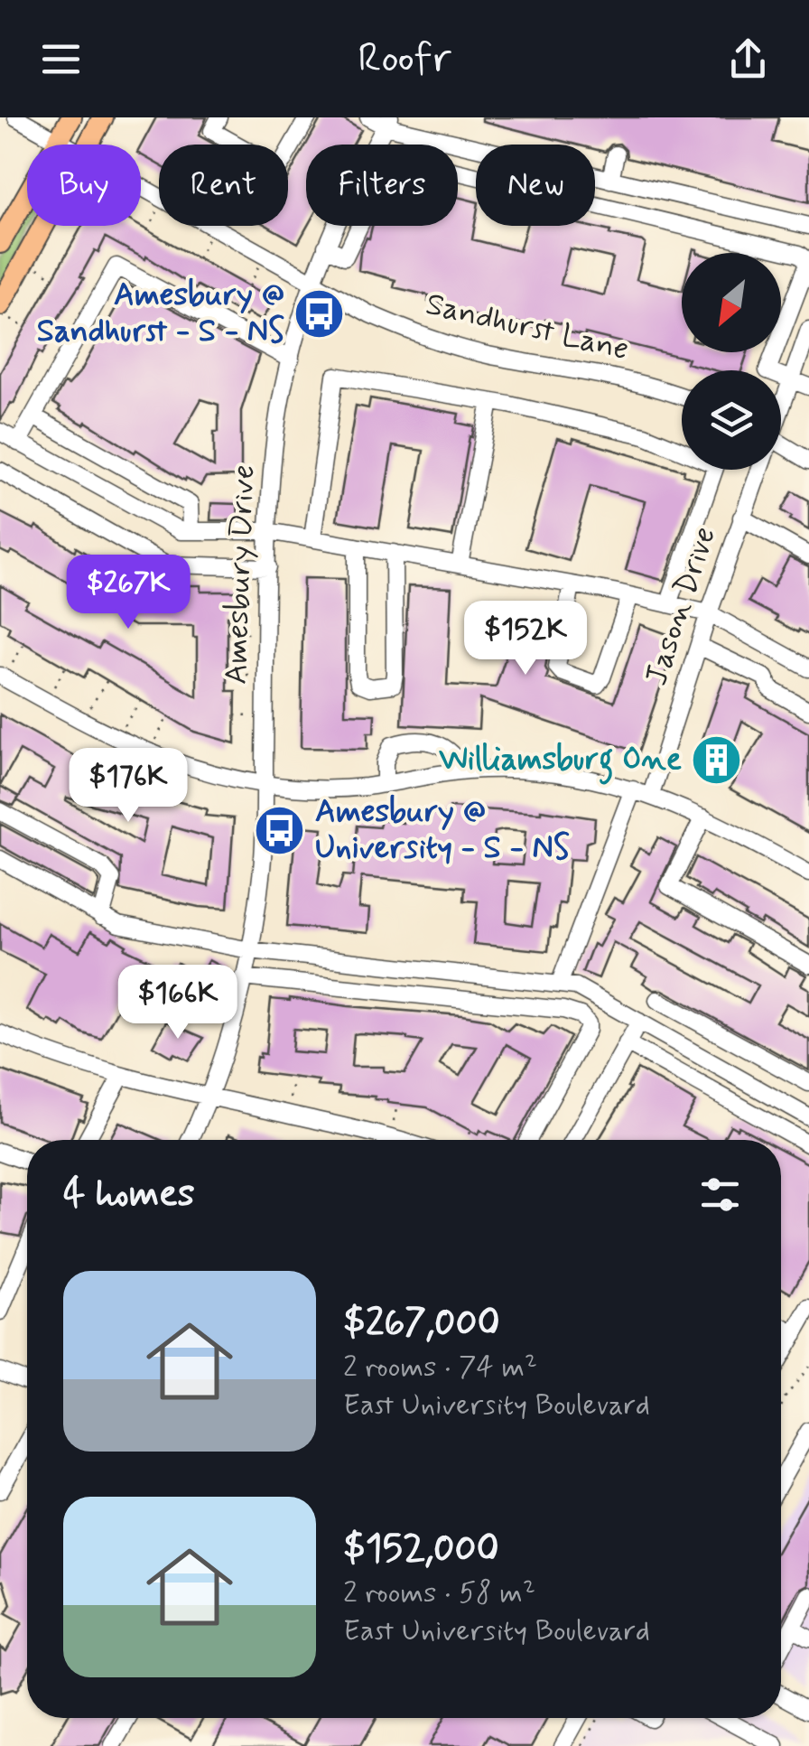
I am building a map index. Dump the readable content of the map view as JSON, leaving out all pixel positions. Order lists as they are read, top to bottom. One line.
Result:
{"streets":{"street":["Sandhurst Lane","Amesbury Drive","Jason Drive"]},"crossings":[["Sandhurst Lane","Amesbury Drive"]],"places":{"bus stop":["Amesbury @ Sandhurst - S - NS","Amesbury @ University - S - NS"],"building":["Williamsburg One"]},"north":"bottom left","page":{"header":"Roofr","chip":["Buy","Rent","Filters","New"],"price":["$267K","$152K","$176K","$166K"],"heading":"4 homes","list":[{"name":"$267,000","note":"2 rooms · 74 m² · East University Boulevard"},{"name":"$152,000","note":"2 rooms · 58 m² · East University Boulevard"}]}}
